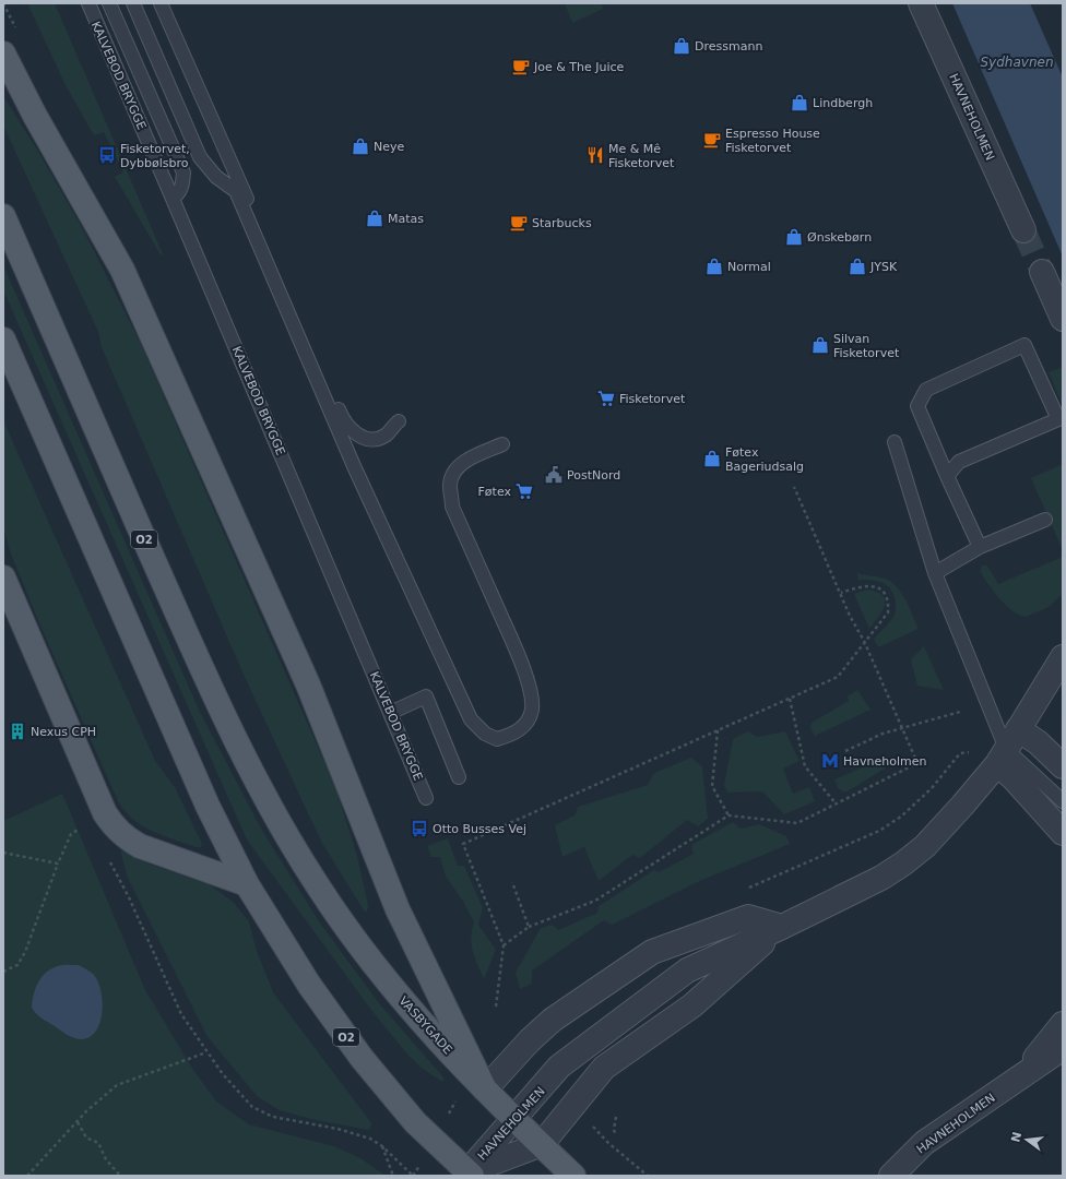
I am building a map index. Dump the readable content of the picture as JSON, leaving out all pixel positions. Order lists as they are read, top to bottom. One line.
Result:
{"streets":{"main road":["O2","VASBYGADE"],"street":["HAVNEHOLMEN"],"lane":["KALVEBOD BRYGGE"]},"crossings":[["HAVNEHOLMEN","O2"],["HAVNEHOLMEN","VASBYGADE"]],"water":["Sydhavnen"],"places":{"shop":["Dressmann","Lindbergh","Neye","Matas","Ønskebørn","Normal","JYSK","Silvan Fisketorvet","Føtex Bageriudsalg"],"cafe":["Joe & The Juice","Espresso House Fisketorvet","Starbucks"],"bus stop":["Fisketorvet, Dybbølsbro","Otto Busses Vej"],"restaurant":["Me & Mê Fisketorvet"],"supermarket":["Fisketorvet","Føtex"],"public building":["PostNord"],"building":["Nexus CPH"],"metro station":["Havneholmen"]},"north":"left"}
